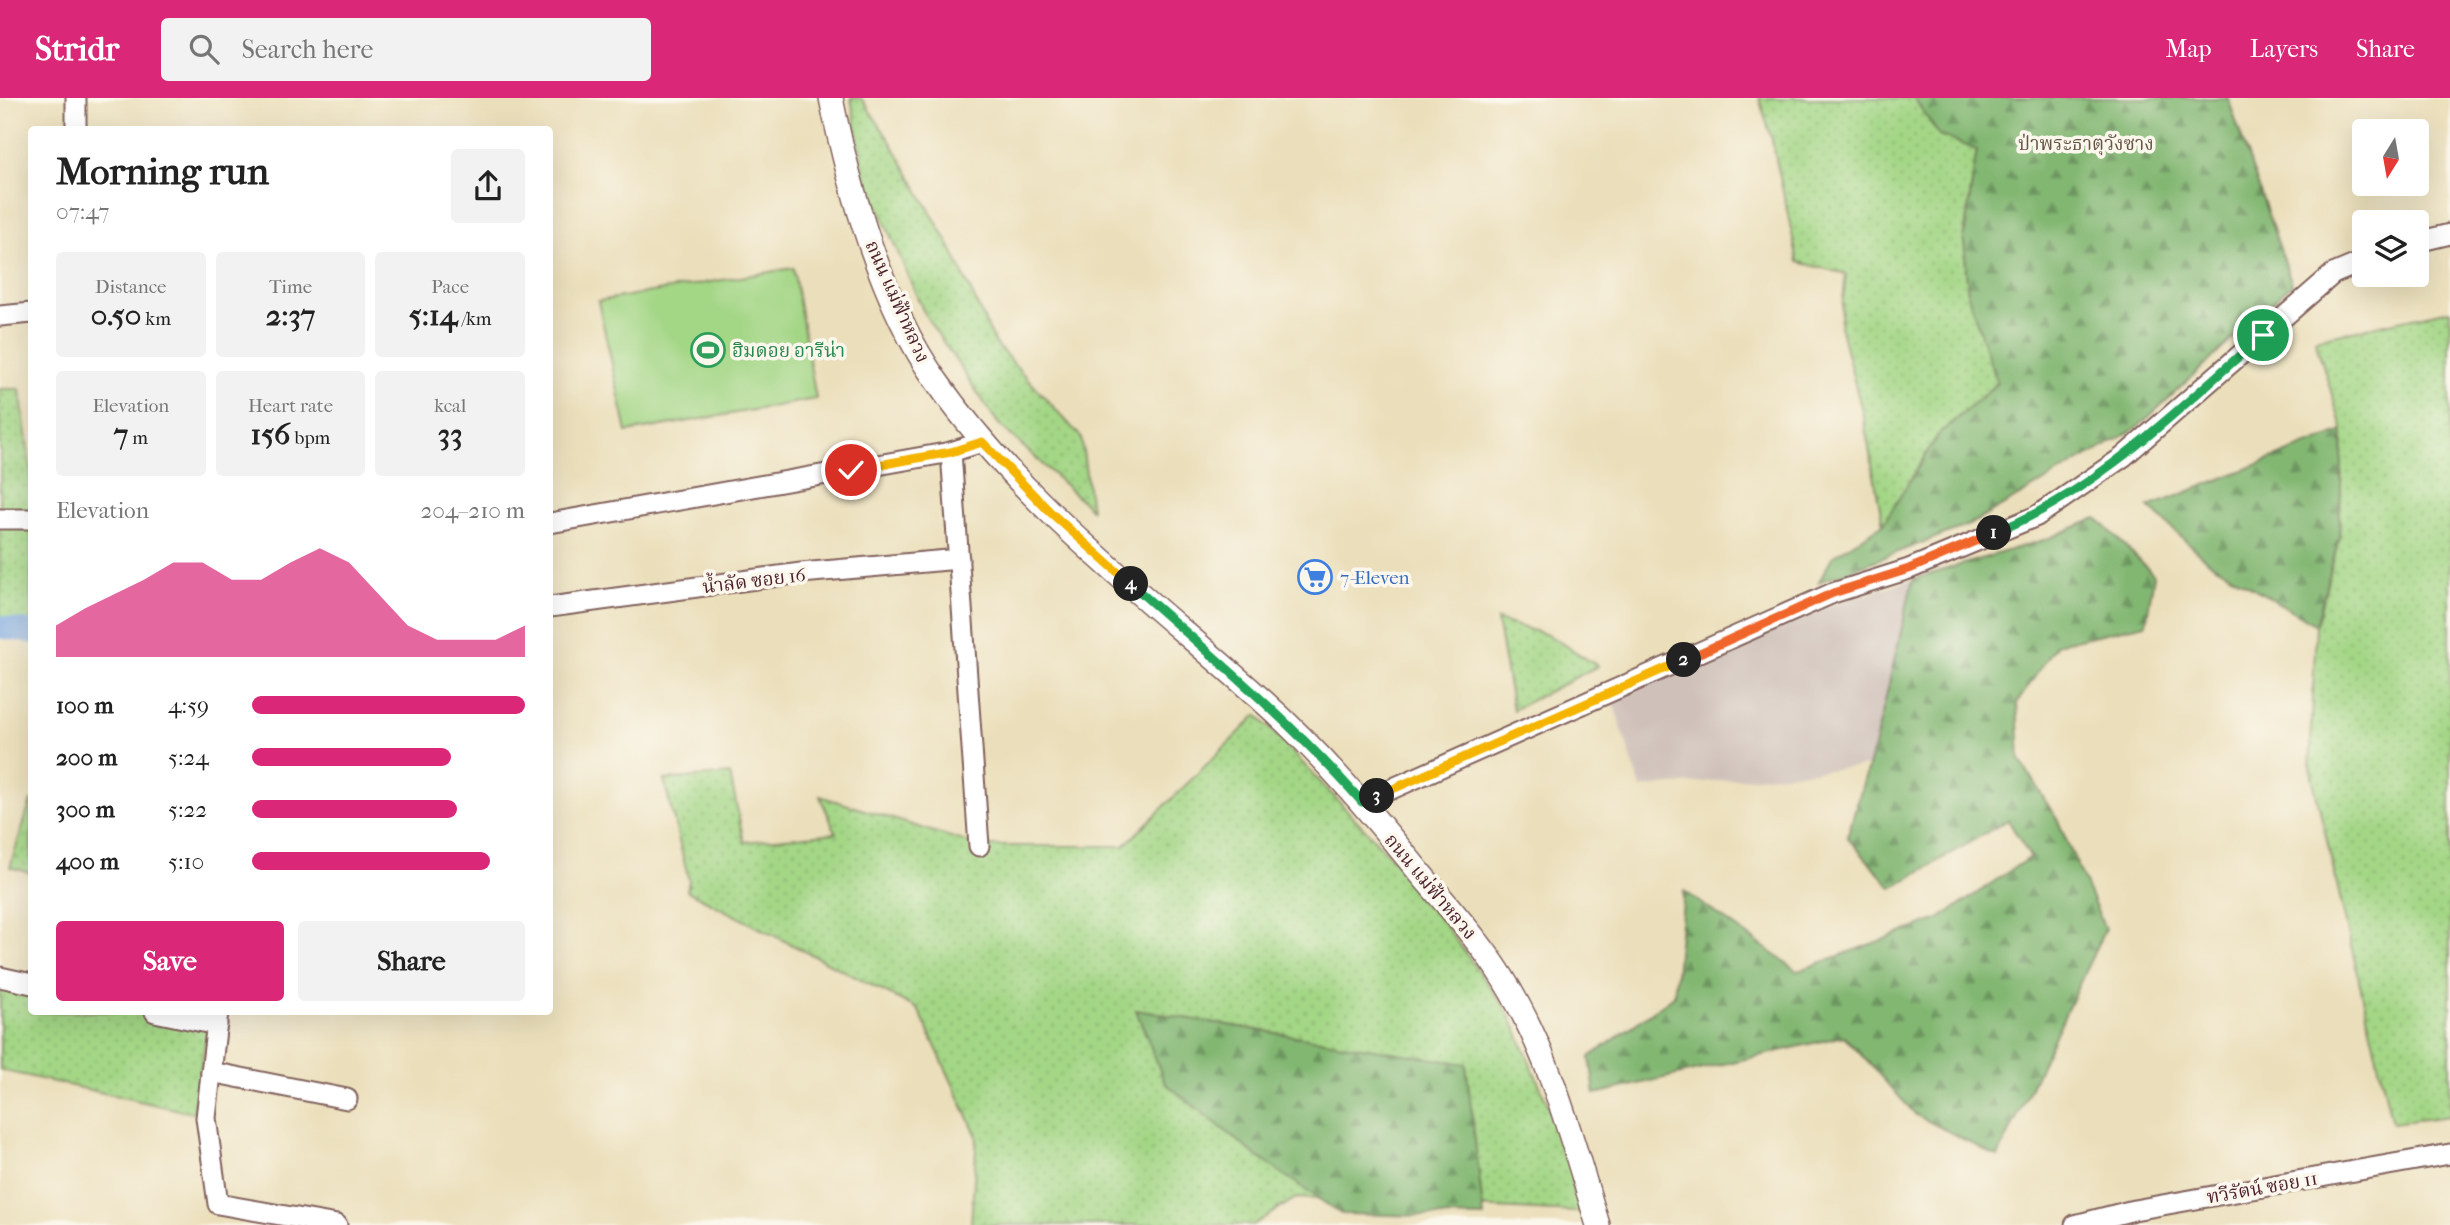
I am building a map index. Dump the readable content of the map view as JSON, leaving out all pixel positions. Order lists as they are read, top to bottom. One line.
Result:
{"streets":{"street":["ถนน แม่ฟ้าหลวง","น้ำลัด ซอย 16","ทวีรัตน์ ซอย 11"]},"parks":["ป่าพระธาตุวังซาง"],"places":{"sports":["ฮิมดอย อารีน่า"],"supermarket":["7-Eleven"]},"north":"bottom","page":{"header":"Stridr","search":"Search here","nav":["Map","Layers","Share"],"heading":["Morning run","07:47"],"stats":[["Distance","0.50 km"],["Time","2:37"],["Pace","5:14 /km"],["Elevation","7 m"],["Heart rate","156 bpm"],["kcal","33"]],"chart":["Elevation","204–210 m"],"pins":["1","4","2","3"],"list":[{"name":"100 m","note":"4:59"},{"name":"200 m","note":"5:24"},{"name":"300 m","note":"5:22"},{"name":"400 m","note":"5:10"}],"buttons":["Save","Share"]}}
